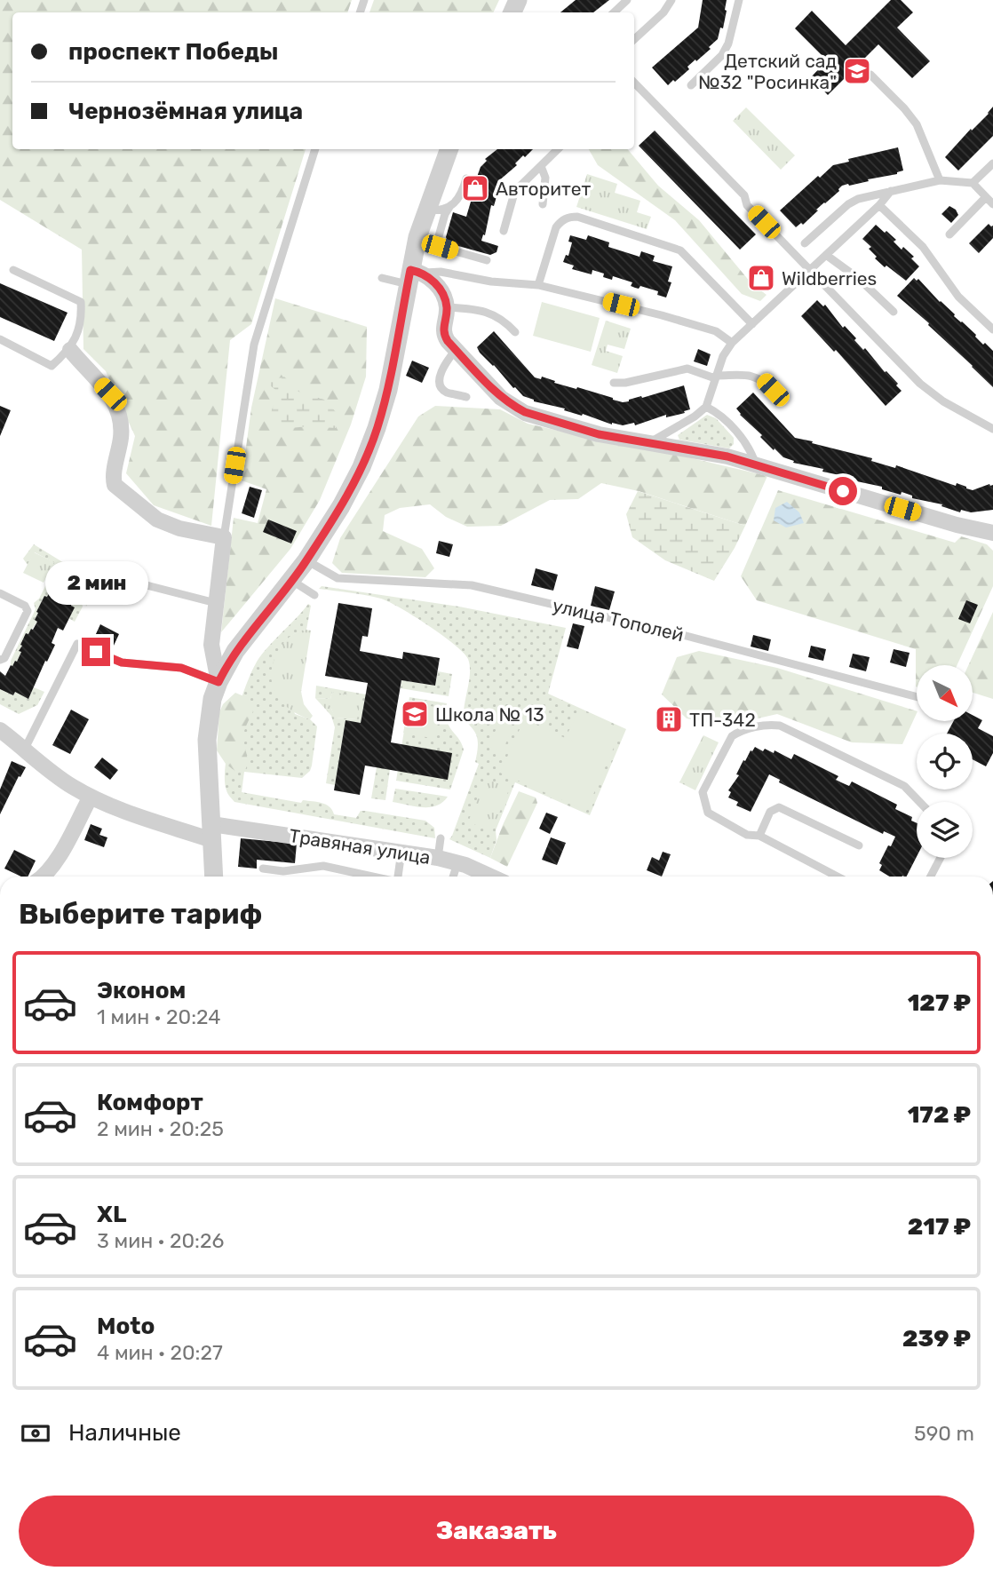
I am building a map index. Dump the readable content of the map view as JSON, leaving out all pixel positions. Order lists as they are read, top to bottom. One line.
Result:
{"streets":{"street":["Травяная улица"],"lane":["улица Тополей"]},"places":{"school or university":["Детский сад №32 \"Росинка\"","Школа № 13"],"shop":["Авторитет","Wildberries"],"building":["ТП-342"]},"north":"bottom right","page":{"banner":["проспект Победы","Чернозёмная улица"],"bubble":"2 мин","heading":"Выберите тариф","list":[{"name":"Эконом","note":"1 мин · 20:24","value":"127 ₽"},{"name":"Комфорт","note":"2 мин · 20:25","value":"172 ₽"},{"name":"XL","note":"3 мин · 20:26","value":"217 ₽"},{"name":"Moto","note":"4 мин · 20:27","value":"239 ₽"}],"pay":["Наличные","590 m"],"buttons":"Заказать"}}
